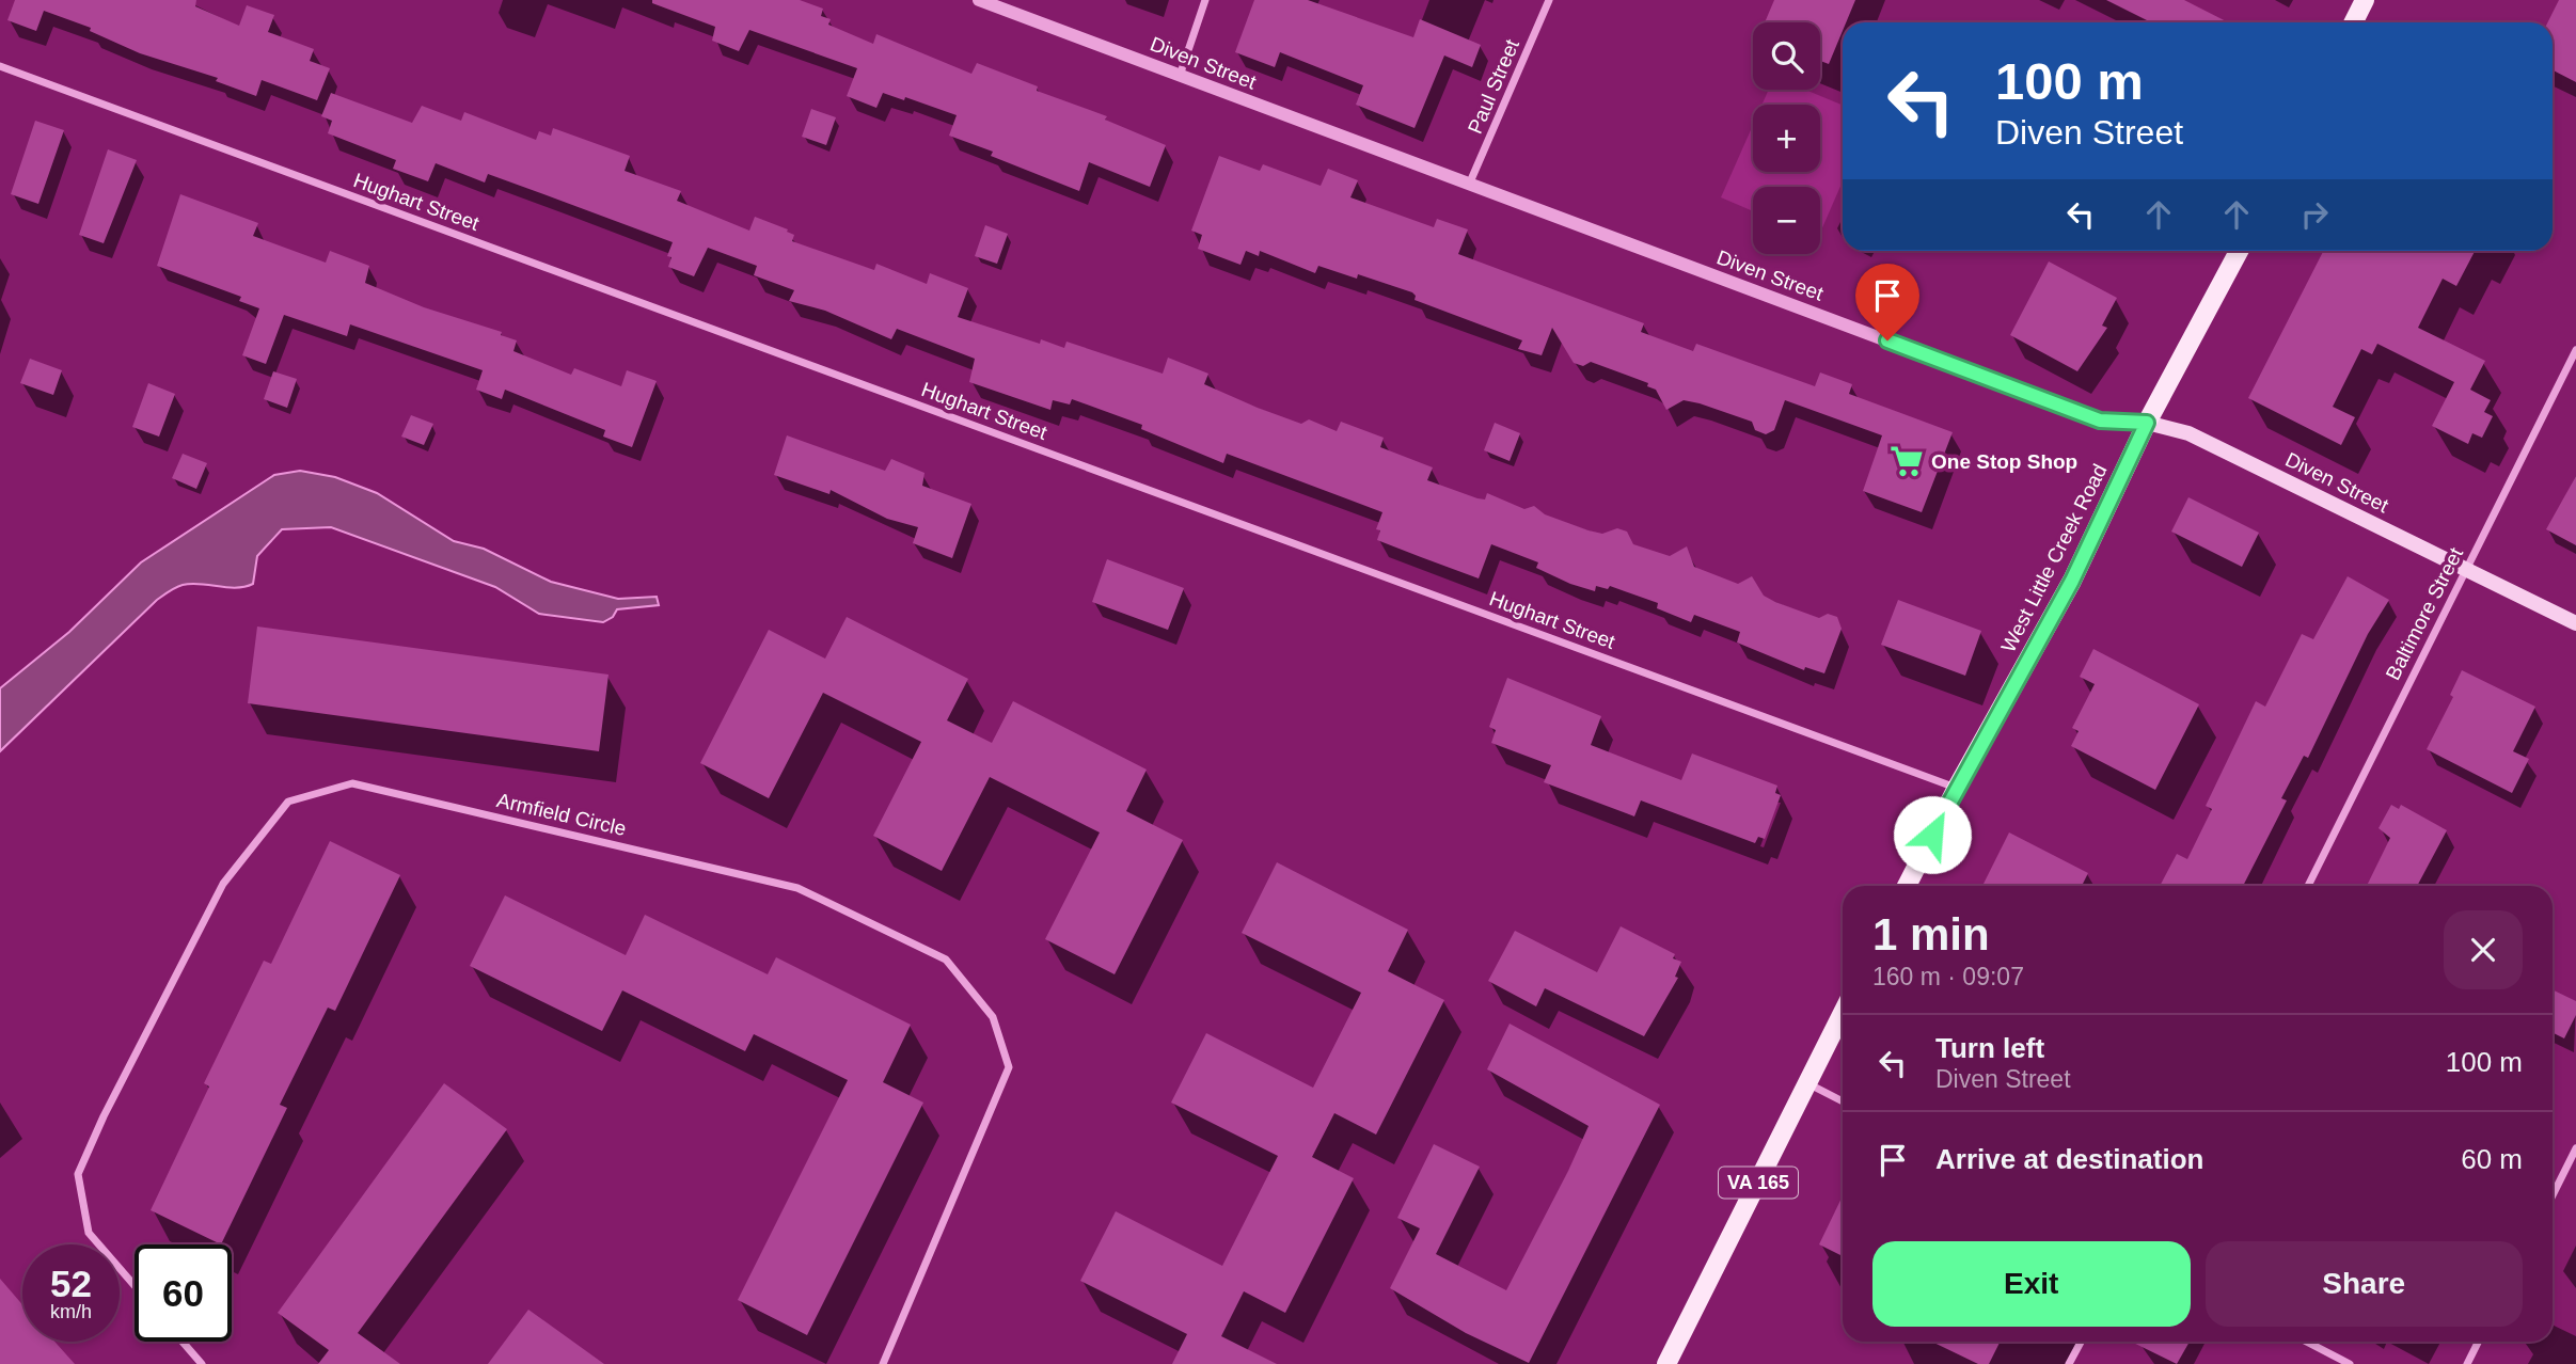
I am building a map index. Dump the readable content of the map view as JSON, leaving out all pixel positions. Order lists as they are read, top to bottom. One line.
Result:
{"streets":{"main road":["Diven Street","West Little Creek Road","VA 165"],"street":["Paul Street","Hughart Street","Baltimore Street","Armfield Circle"]},"crossings":[["Diven Street","Paul Street"],["Diven Street","West Little Creek Road"],["Diven Street","Baltimore Street"],["Hughart Street","West Little Creek Road"]],"places":{"supermarket":["One Stop Shop"]},"page":{"map_buttons":["+","−"],"turn":["100 m","Diven Street"],"heading":["1 min","160 m · 09:07"],"list":[{"name":"Turn left","note":"Diven Street","value":"100 m"},{"name":"Arrive at destination","value":"60 m"}],"buttons":["Exit","Share"],"speed":"52 km/h","limit":"60"}}
